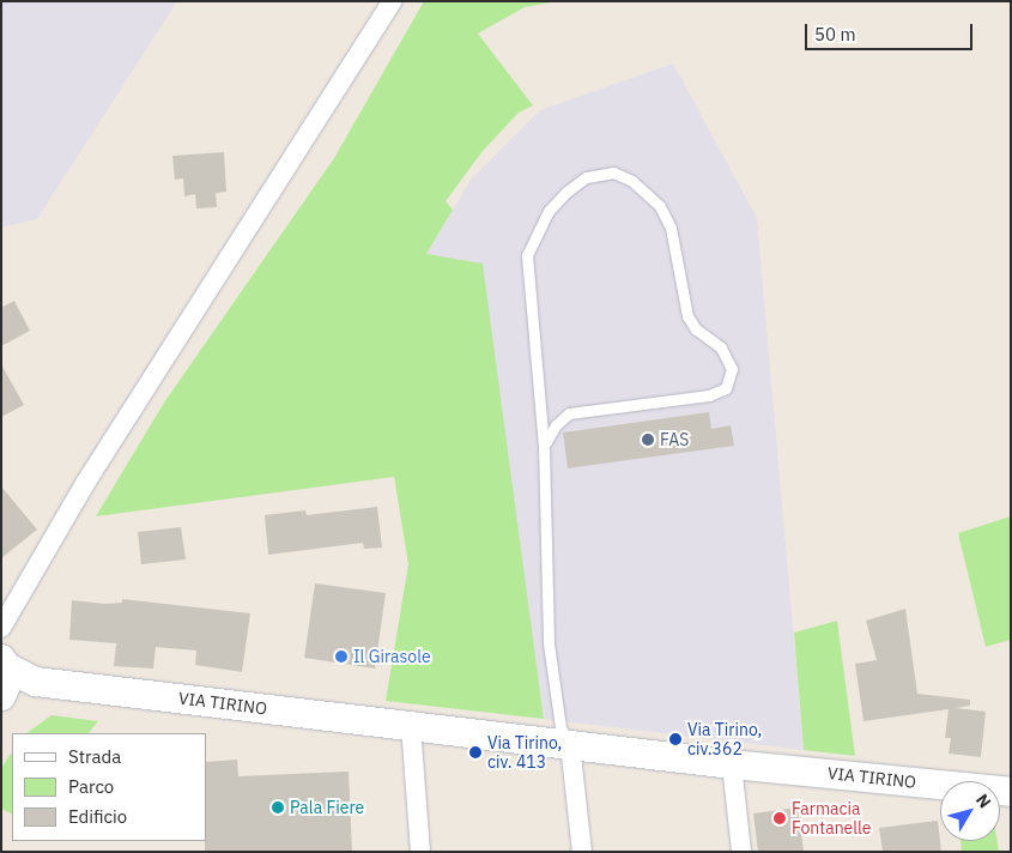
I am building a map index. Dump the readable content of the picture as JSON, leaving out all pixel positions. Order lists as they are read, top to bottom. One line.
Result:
{"streets":{"street":["VIA TIRINO"]},"places":["FAS","Il Girasole","Via Tirino, civ.362","Via Tirino, civ. 413","Pala Fiere","Farmacia Fontanelle"],"legend":["Strada","Parco","Edificio"],"scale_bar":"50 m","north":"top right"}
